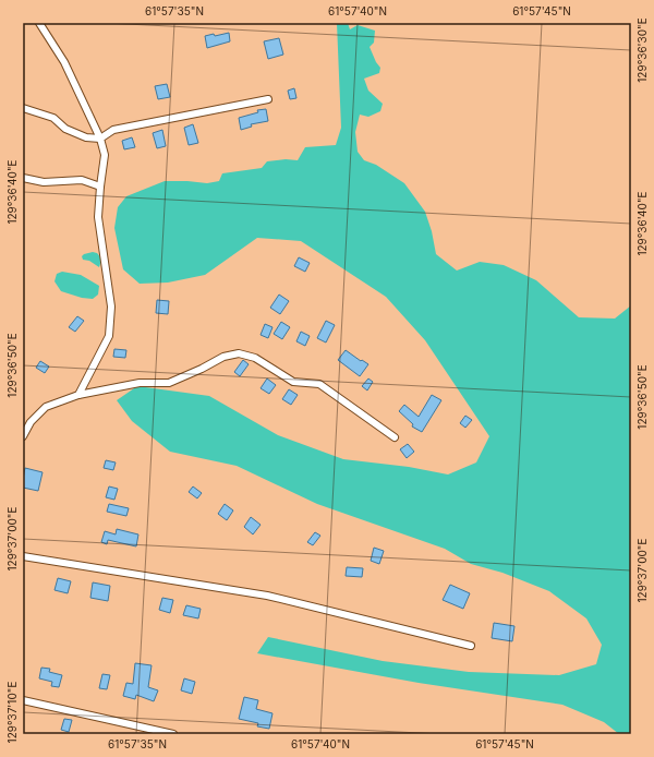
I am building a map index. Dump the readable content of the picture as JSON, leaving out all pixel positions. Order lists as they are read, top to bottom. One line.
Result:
{"coordinates":["61°57'35\"N","61°57'40\"N","61°57'45\"N","129°36'30\"E","129°36'40\"E","129°36'50\"E","129°37'00\"E","129°37'10\"E"]}
